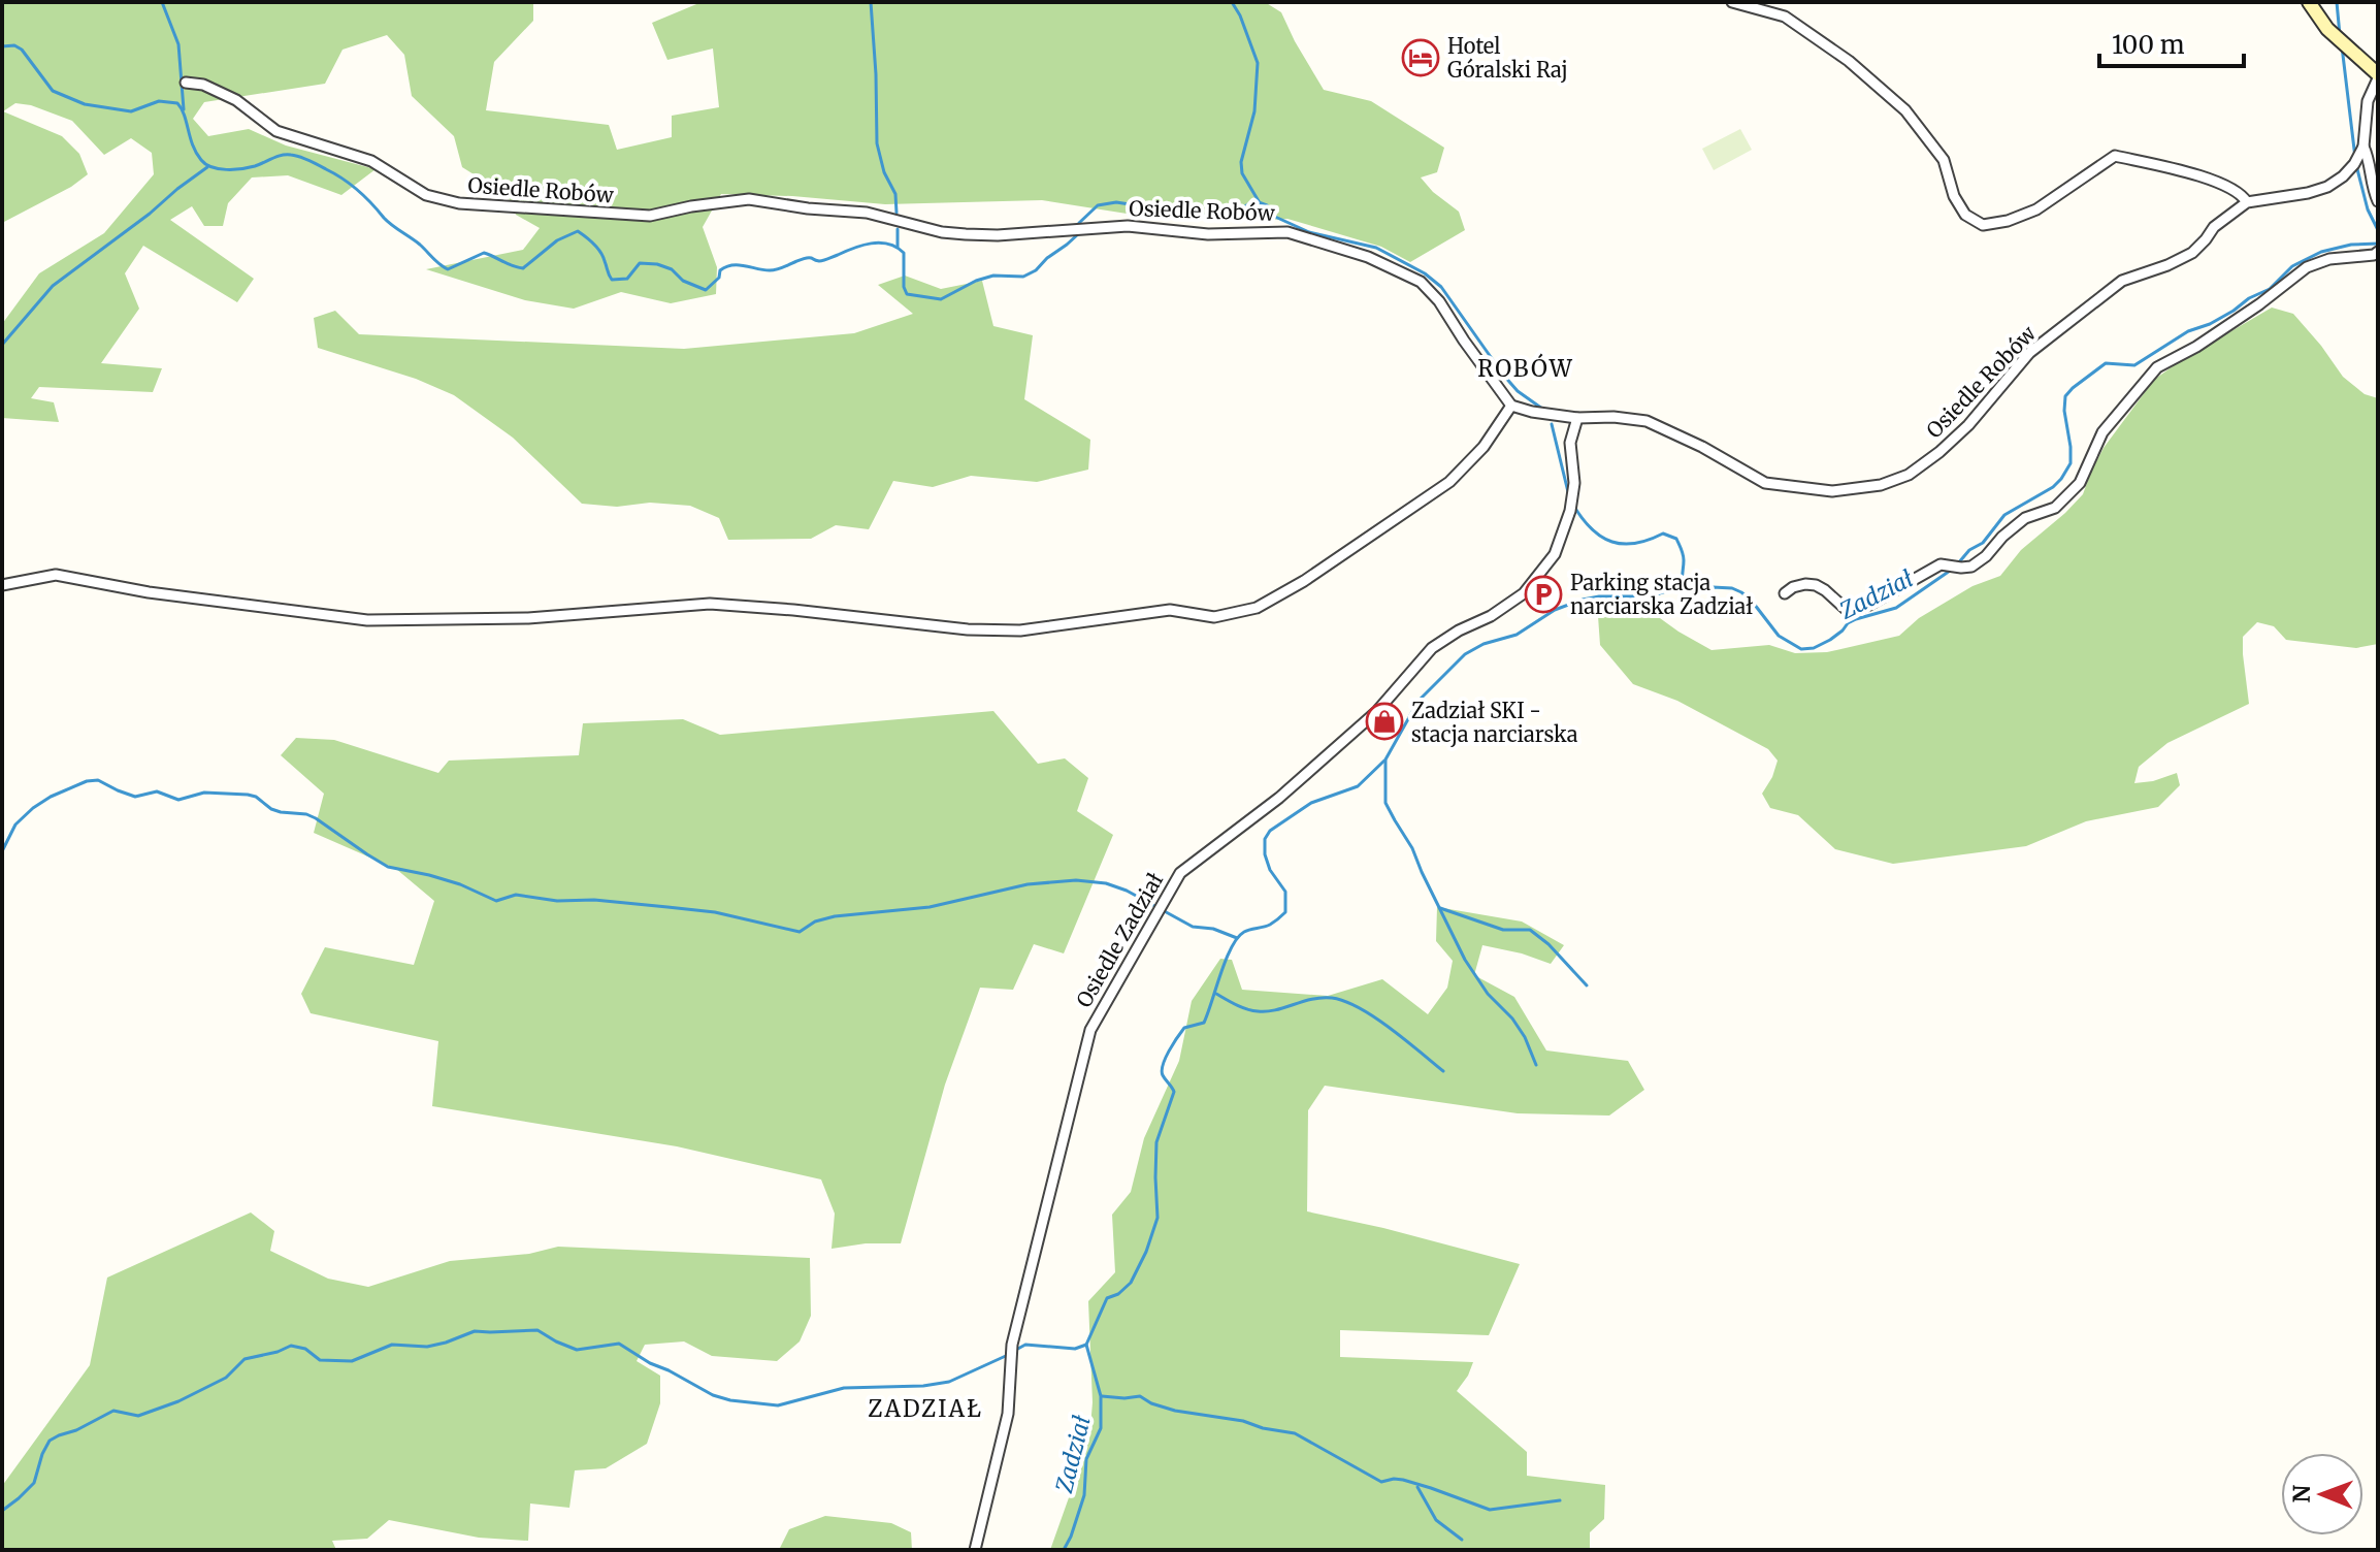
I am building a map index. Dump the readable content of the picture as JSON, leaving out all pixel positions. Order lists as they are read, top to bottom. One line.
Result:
{"streets":{"street":["Osiedle Robów","Osiedle Zadział"]},"crossings":[["Osiedle Robów","Osiedle Zadział"]],"districts":["ROBÓW","ZADZIAŁ"],"water":["Zadział"],"places":{"hotel":["Hotel Góralski Raj"],"parking":["Parking stacja narciarska Zadział"],"shop":["Zadział SKI - stacja narciarska"]},"scale_bar":"100 m","north":"left"}
